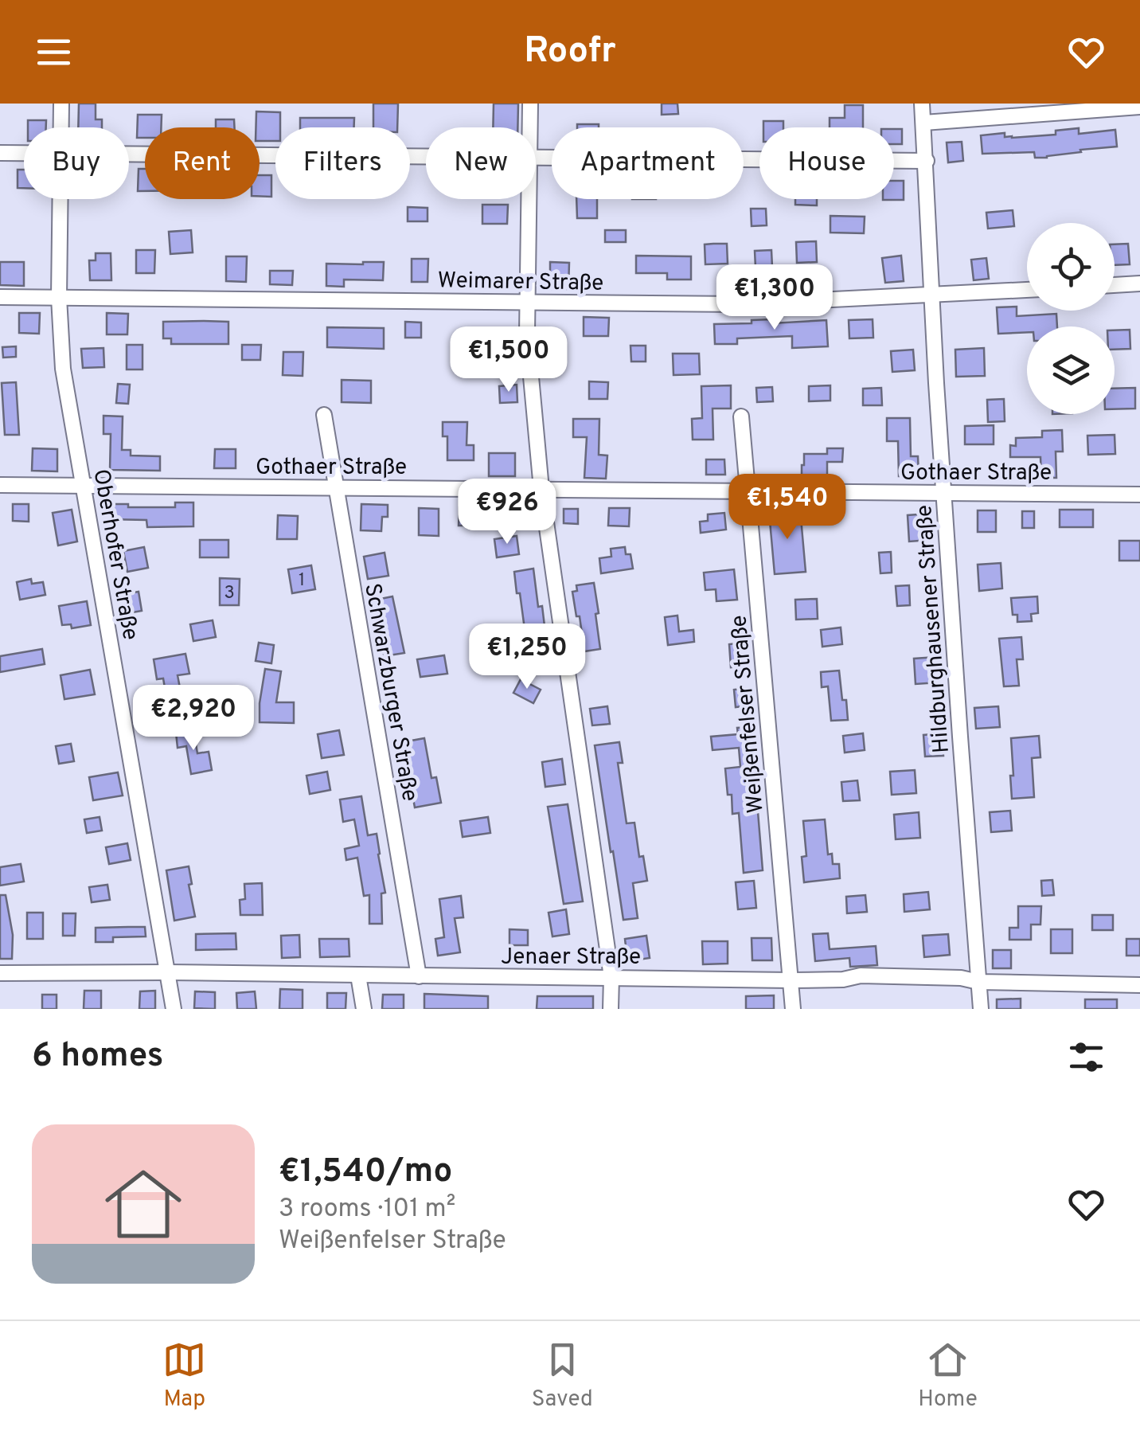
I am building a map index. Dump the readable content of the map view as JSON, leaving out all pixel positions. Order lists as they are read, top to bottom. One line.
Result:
{"streets":{"street":["Weimarer Straße","Gothaer Straße","Oberhofer Straße","Hildburghausener Straße","Schwarzburger Straße","Weißenfelser Straße","Jenaer Straße"]},"crossings":[["Weimarer Straße","Oberhofer Straße"],["Weimarer Straße","Hildburghausener Straße"],["Gothaer Straße","Oberhofer Straße"],["Gothaer Straße","Hildburghausener Straße"],["Gothaer Straße","Schwarzburger Straße"],["Gothaer Straße","Weißenfelser Straße"],["Oberhofer Straße","Jenaer Straße"],["Hildburghausener Straße","Jenaer Straße"],["Schwarzburger Straße","Jenaer Straße"],["Weißenfelser Straße","Jenaer Straße"]],"house_numbers":["1","3"],"page":{"header":"Roofr","chip":["Buy","Rent","Filters","New","Apartment","House"],"price":["€1,300","€1,500","€1,540","€926","€1,250","€2,920"],"heading":"6 homes","list":[{"name":"€1,540/mo","note":"3 rooms · 101 m² · Weißenfelser Straße"}],"tabs":["Map","Saved","Home"]}}
